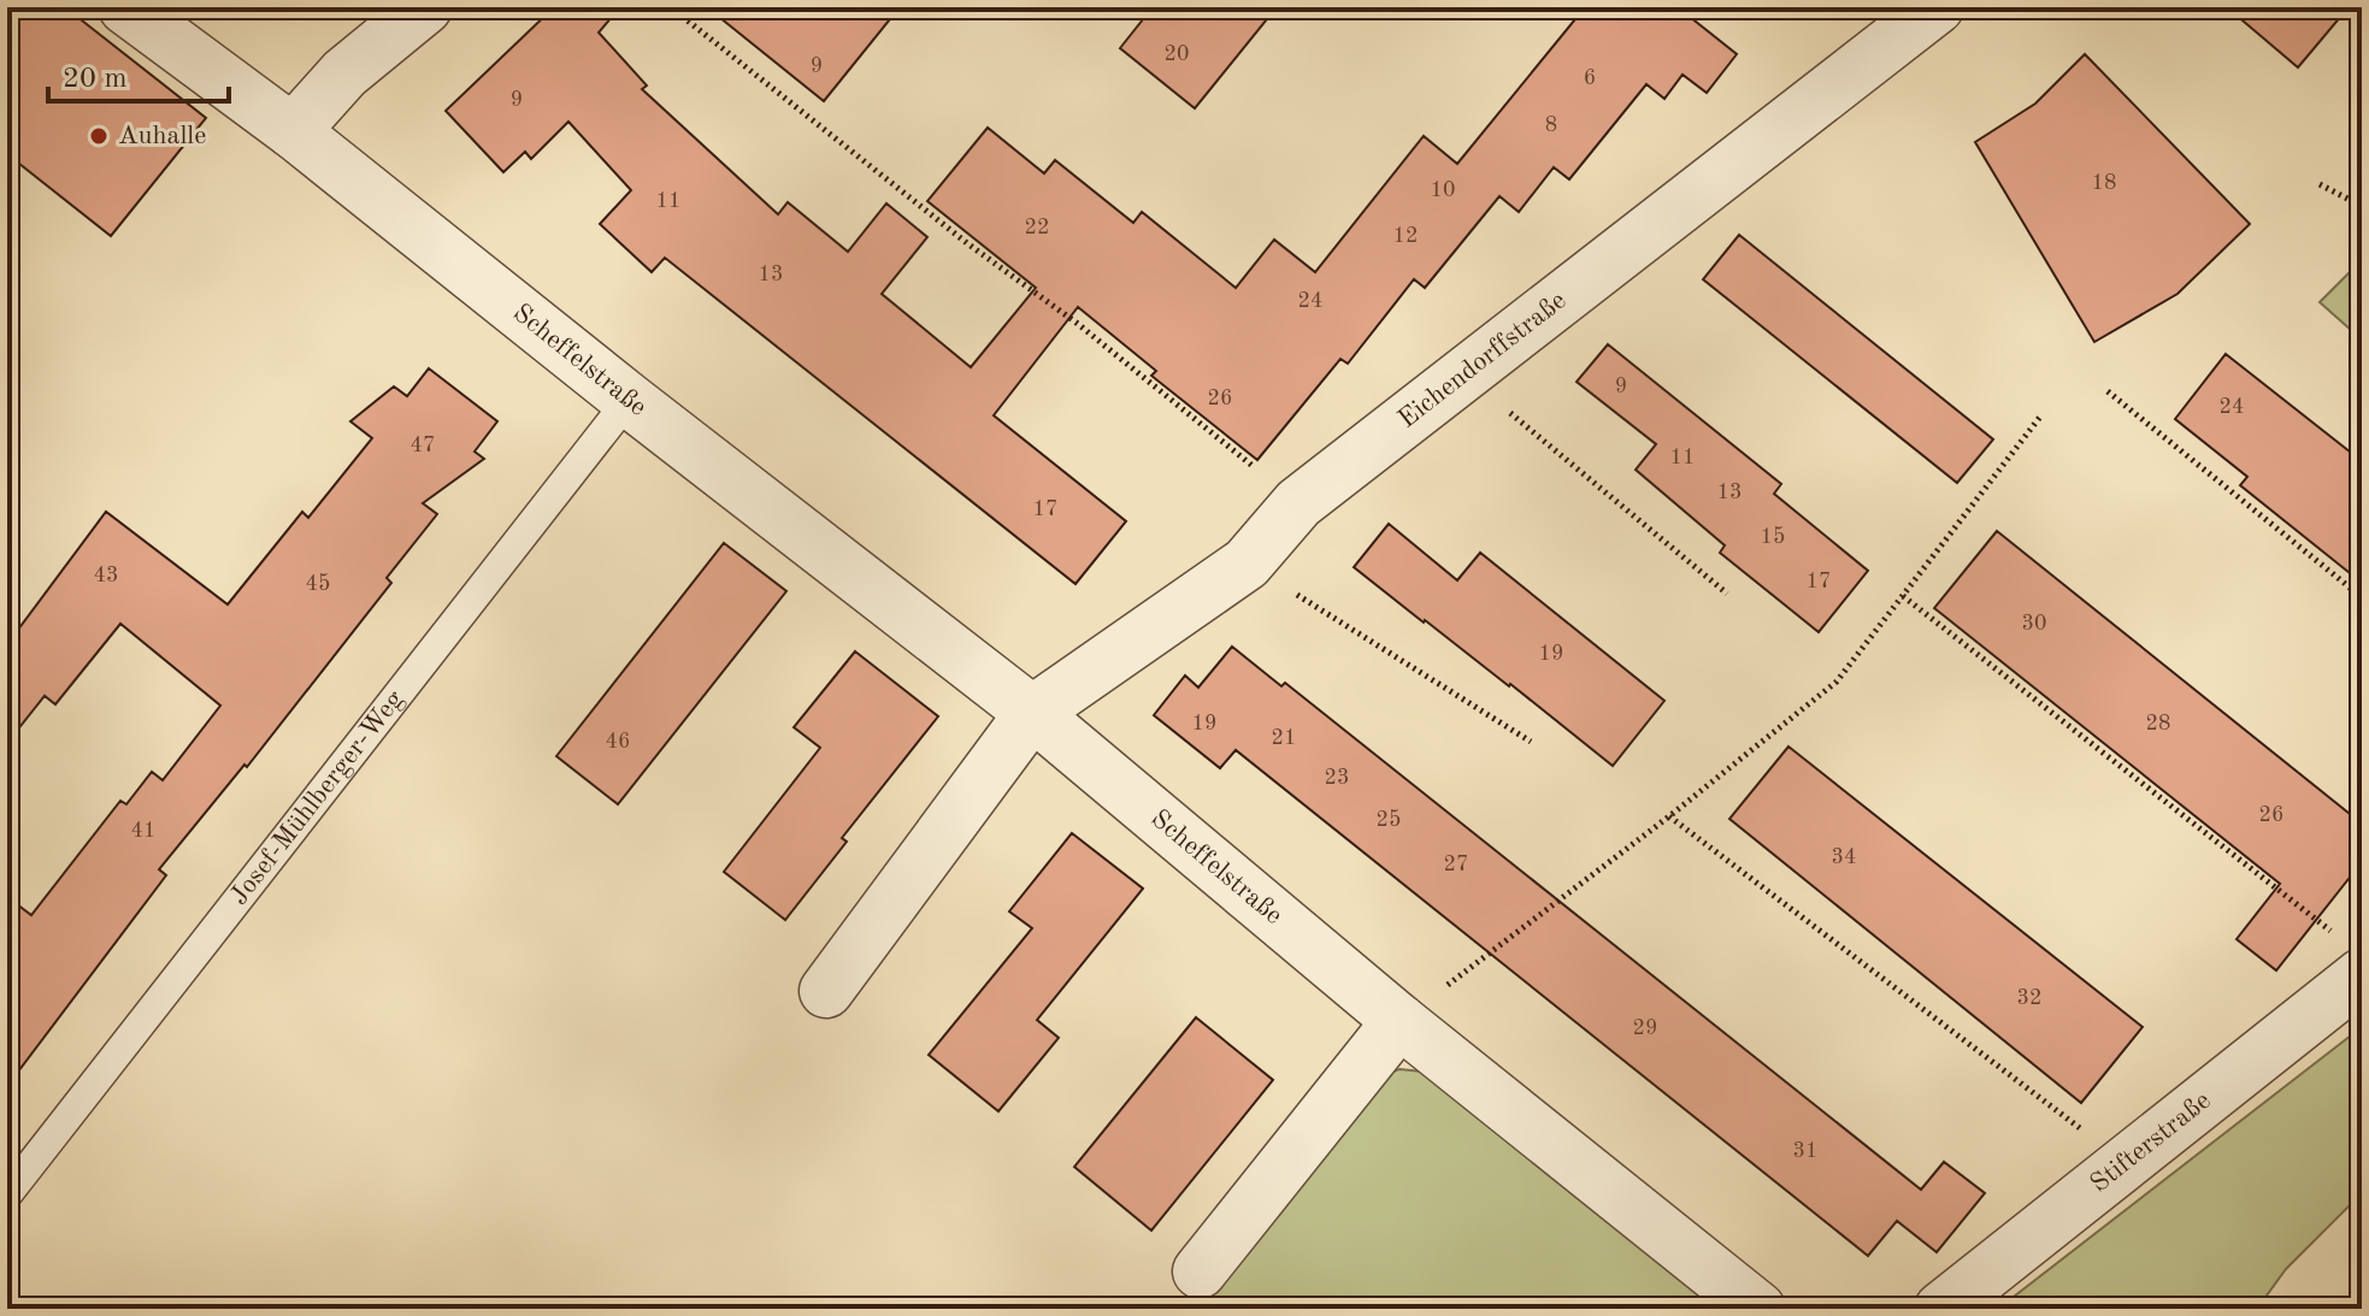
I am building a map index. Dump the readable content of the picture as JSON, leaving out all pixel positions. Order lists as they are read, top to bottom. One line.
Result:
{"streets":{"street":["Scheffelstraße","Eichendorffstraße","Stifterstraße"],"lane":["Josef-Mühlberger-Weg"]},"crossings":[["Scheffelstraße","Eichendorffstraße"],["Scheffelstraße","Josef-Mühlberger-Weg"]],"places":["Auhalle"],"house_numbers":["20","9","6","9","8","18","10","11","22","12","13","24","9","26","24","47","11","13","17","15","43","17","45","30","19","19","28","21","46","23","26","25","41","34","27","32","29","31"],"scale_bar":"20 m"}
